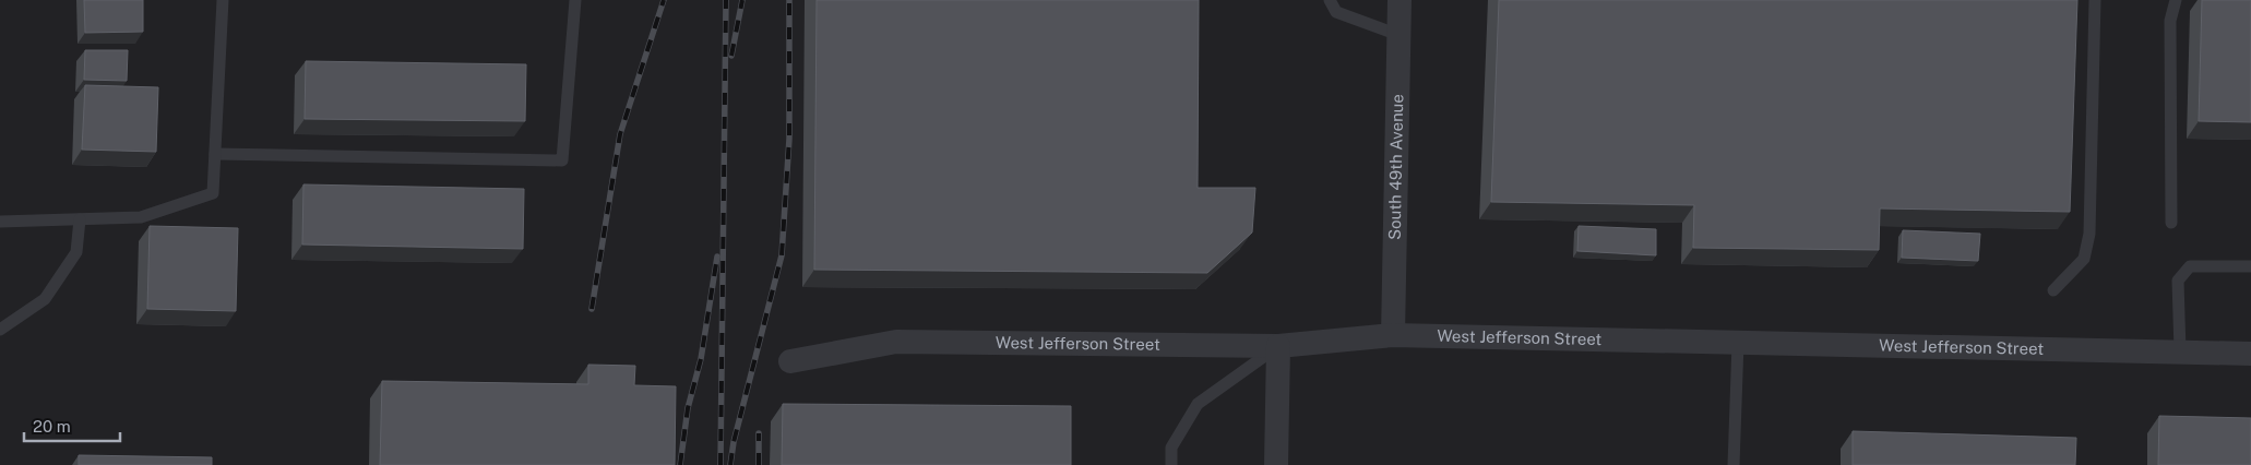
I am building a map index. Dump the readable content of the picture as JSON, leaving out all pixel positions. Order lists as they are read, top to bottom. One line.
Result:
{"streets":{"street":["South 49th Avenue","West Jefferson Street"]},"crossings":[["South 49th Avenue","West Jefferson Street"]],"scale_bar":"20 m"}
